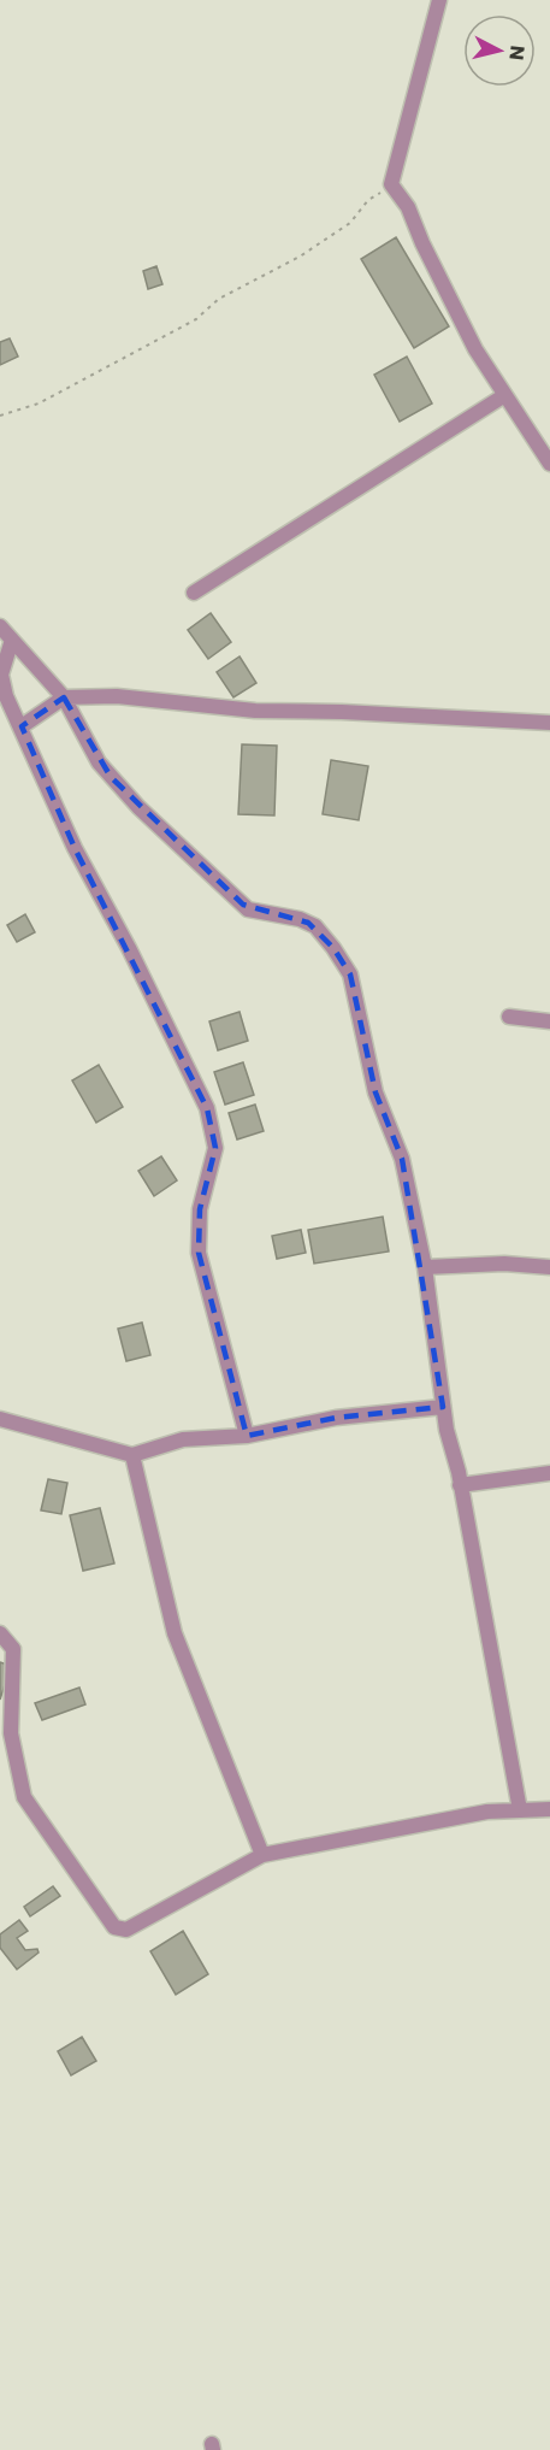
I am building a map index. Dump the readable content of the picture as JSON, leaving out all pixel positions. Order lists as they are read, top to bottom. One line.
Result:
{"north":"right"}
